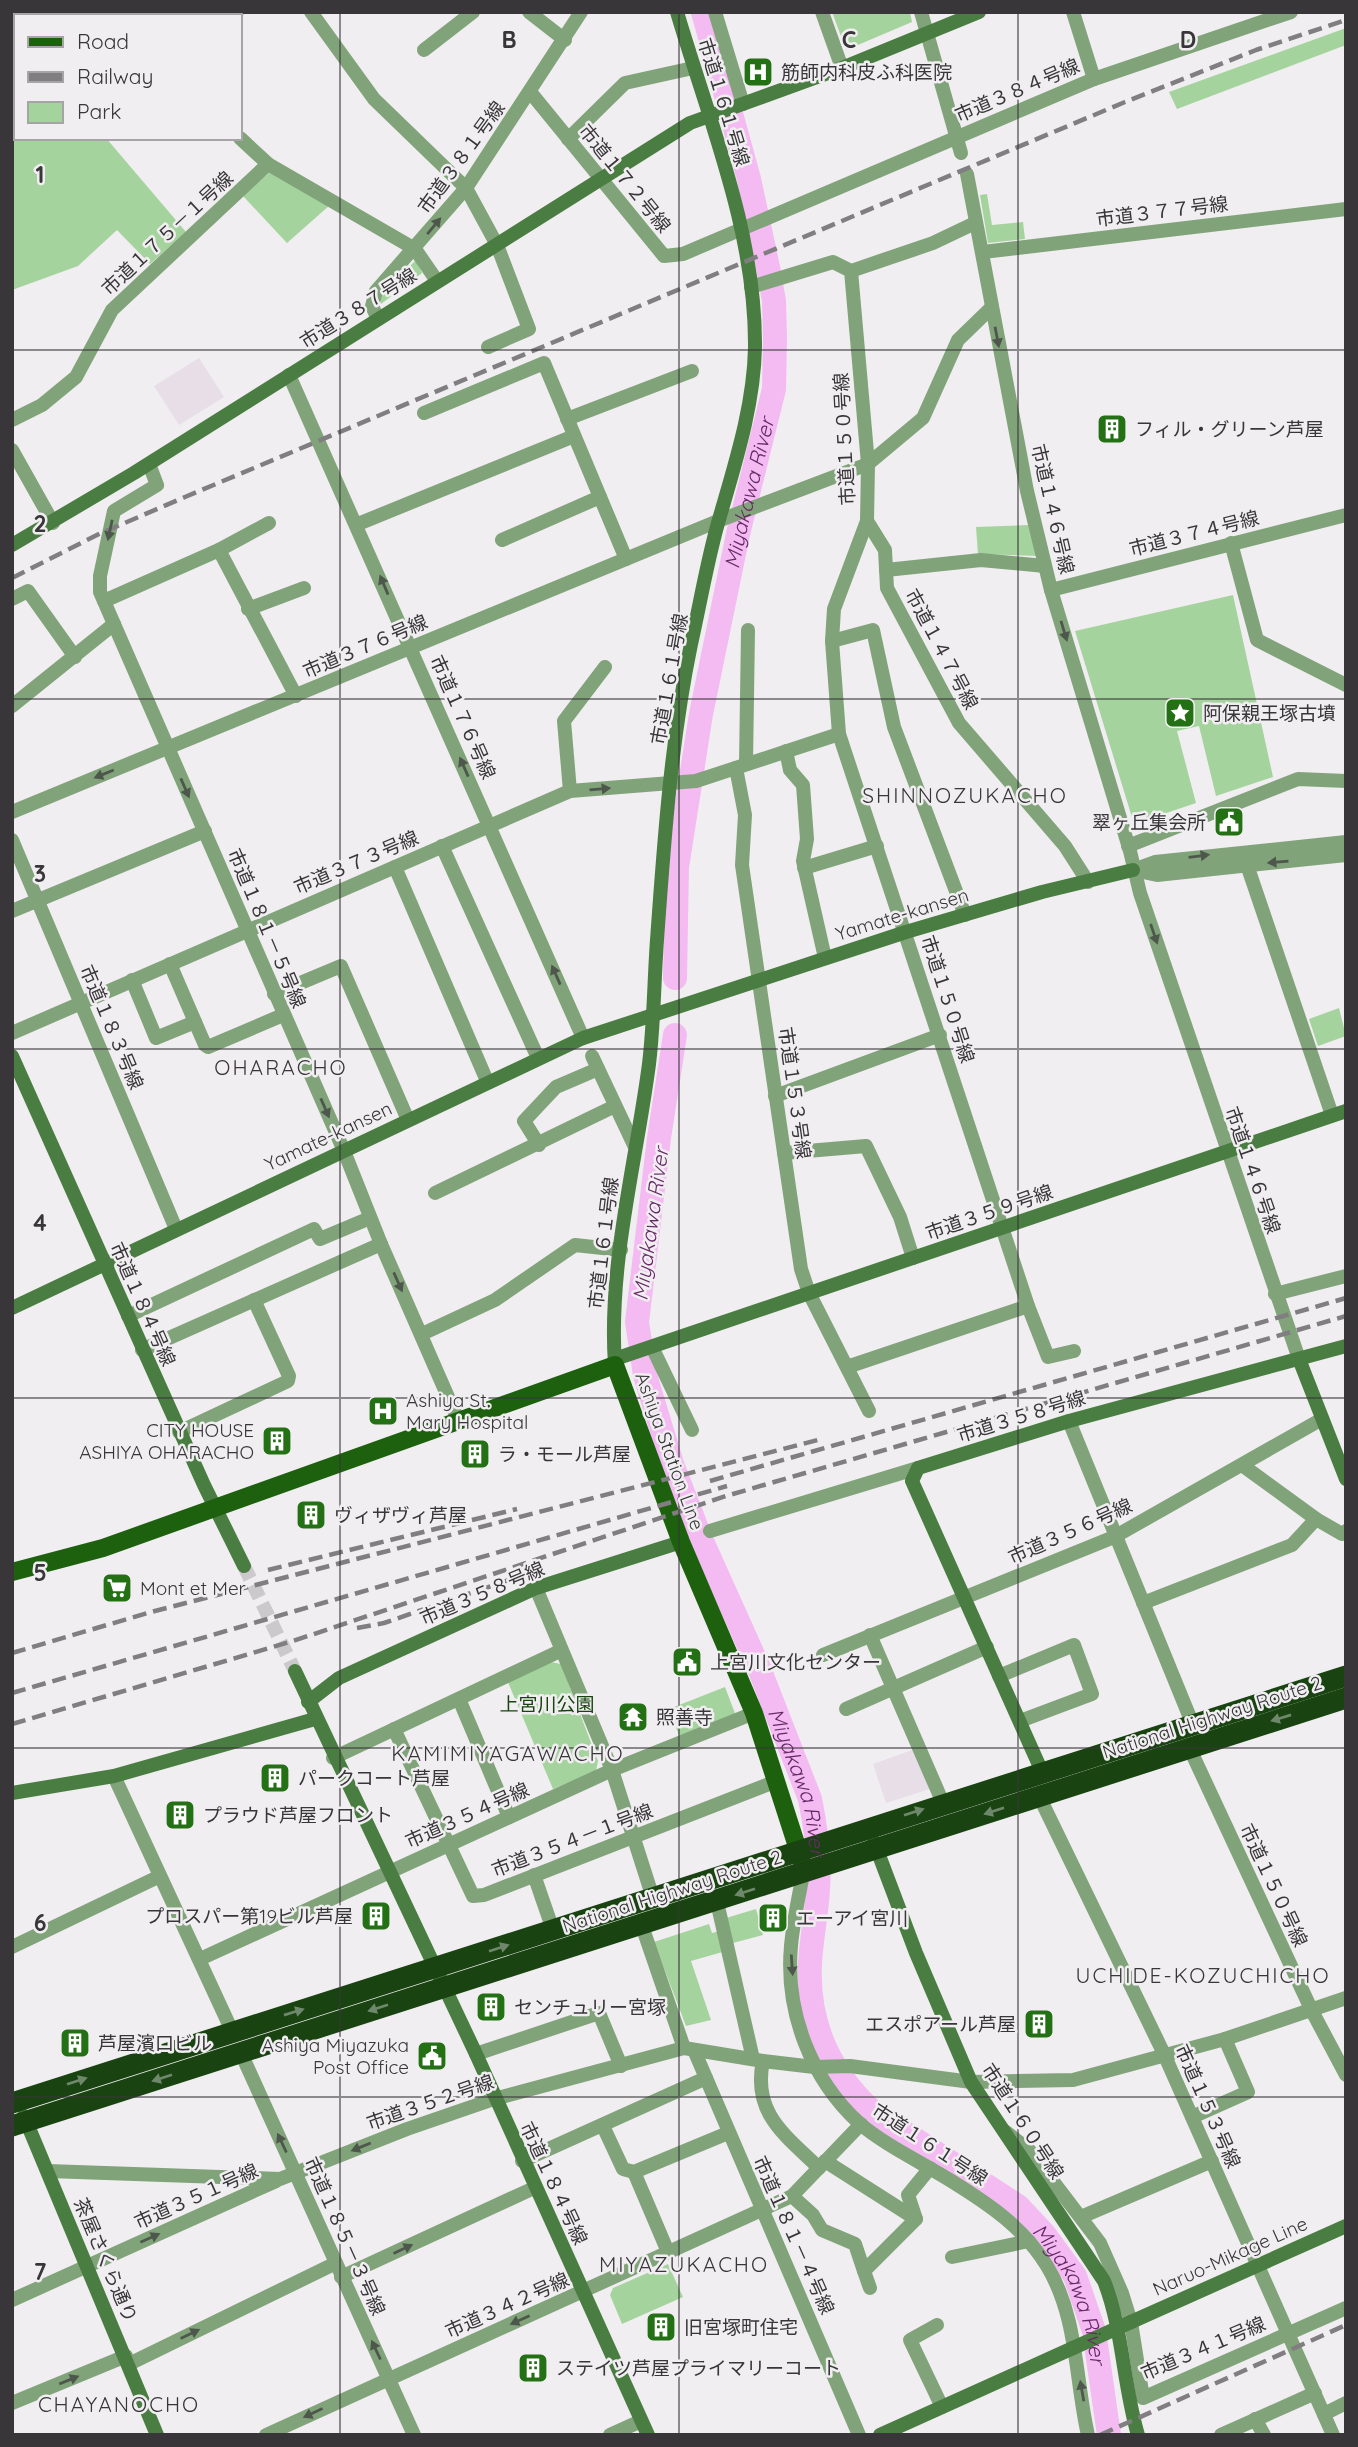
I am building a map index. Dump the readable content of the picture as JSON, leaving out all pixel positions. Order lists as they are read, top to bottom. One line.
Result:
{"streets":{"highway":["National Highway Route 2"],"main road":["Ashiya Station Line"],"street":["市道３８４号線","市道１６１号線","市道３８１号線","市道１７２号線","市道３７７号線","市道１７５－１号線","市道３８７号線","市道１５０号線","市道１４６号線","市道３７４号線","市道３７６号線","市道１４７号線","市道１７６号線","市道３７３号線","Yamate-kansen","市道１８１－５号線","市道１８３号線","市道１５３号線","市道３５９号線","市道１８４号線","市道３５８号線","市道３５６号線","市道３５４号線","市道３５４－１号線","市道３５２号線","市道１６０号線","市道３５１号線","市道１８１－４号線","市道１８５－３号線","Naruo-Mikage Line","茶屋さくら通り","市道３４２号線","市道３４１号線"]},"crossings":[["市道３８４号線","市道１６１号線"],["市道３８４号線","市道１７２号線"],["市道１６１号線","市道１７２号線"],["市道１６１号線","市道３８７号線"],["市道１６１号線","市道３７６号線"],["市道１６１号線","市道３７３号線"],["市道１６１号線","Yamate-kansen"],["市道１６１号線","市道３５９号線"],["市道１６１号線","Ashiya Station Line"],["市道１６１号線","National Highway Route 2"],["市道１６１号線","市道３５２号線"],["市道１６１号線","Naruo-Mikage Line"],["市道３８１号線","市道１７２号線"],["市道３８１号線","市道３８７号線"],["市道１７２号線","市道３８７号線"],["市道３７７号線","市道１４６号線"],["市道３８７号線","市道１７６号線"],["市道３８７号線","市道１８１－５号線"],["市道１５０号線","市道３７６号線"],["市道１５０号線","市道１４７号線"],["市道１５０号線","市道３７３号線"],["市道１５０号線","Yamate-kansen"],["市道１５０号線","市道３５９号線"],["市道１５０号線","National Highway Route 2"],["市道１４６号線","市道３７４号線"],["市道１４６号線","Yamate-kansen"],["市道１４６号線","市道３５９号線"],["市道１４６号線","市道３５８号線"],["市道１４６号線","市道３５６号線"],["市道３７６号線","市道１７６号線"],["市道３７６号線","市道１８１－５号線"],["市道１４７号線","Yamate-kansen"],["市道１７６号線","市道３７３号線"],["市道１７６号線","Yamate-kansen"],["市道３７３号線","市道１８１－５号線"],["市道３７３号線","市道１８３号線"],["市道３７３号線","市道１５３号線"],["Yamate-kansen","市道１８１－５号線"],["Yamate-kansen","市道１８３号線"],["Yamate-kansen","市道１５３号線"],["Yamate-kansen","市道１８４号線"],["市道１８１－５号線","Ashiya Station Line"],["市道１５３号線","市道３５９号線"],["市道１５３号線","National Highway Route 2"],["市道１５３号線","Naruo-Mikage Line"],["市道１５３号線","市道３４１号線"],["市道３５９号線","Ashiya Station Line"],["市道１８４号線","市道３５８号線"],["市道１８４号線","Ashiya Station Line"],["市道１８４号線","National Highway Route 2"],["市道１８４号線","市道３５４号線"],["市道１８４号線","市道３５２号線"],["市道１８４号線","市道３４２号線"],["市道３５８号線","Ashiya Station Line"],["Ashiya Station Line","National Highway Route 2"],["Ashiya Station Line","市道３５４号線"],["Ashiya Station Line","市道３５４－１号線"],["National Highway Route 2","市道１６０号線"],["National Highway Route 2","市道１８１－４号線"],["National Highway Route 2","市道１８５－３号線"],["National Highway Route 2","茶屋さくら通り"],["市道３５４号線","市道３５４－１号線"],["市道３５２号線","市道１６０号線"],["市道３５２号線","市道３５１号線"],["市道３５２号線","市道１８１－４号線"],["市道３５２号線","市道１８５－３号線"],["市道３５２号線","茶屋さくら通り"],["市道３５１号線","茶屋さくら通り"],["市道１８１－４号線","市道３４２号線"],["市道１８５－３号線","市道３４２号線"],["Naruo-Mikage Line","市道３４１号線"]],"one_way":["市道１８１－５号線","市道１８５－３号線"],"districts":["SHINNOZUKACHO","OHARACHO","KAMIMIYAGAWACHO","UCHIDE-KOZUCHICHO","MIYAZUKACHO","CHAYANOCHO"],"water":["Miyakawa River"],"parks":["上宮川公園"],"places":{"hospital":["筋師内科皮ふ科医院","Ashiya St. Mary Hospital"],"building":["フィル・グリーン芦屋","CITY HOUSE ASHIYA OHARACHO","ラ・モール芦屋","ヴィザヴィ芦屋","パークコート芦屋","プラウド芦屋フロント","プロスパー第19ビル芦屋","エーアイ宮川","センチュリー宮塚","エスポアール芦屋","芦屋濱口ビル","旧宮塚町住宅","ステイツ芦屋プライマリーコート"],"place":["阿保親王塚古墳"],"public building":["翠ヶ丘集会所","上宮川文化センター","Ashiya Miyazuka Post Office"],"supermarket":["Mont et Mer"],"temple":["照善寺"]},"legend":["Road","Railway","Park"],"grid":{"columns":["B","C","D"],"rows":["1","2","3","4","5","6","7"]}}
